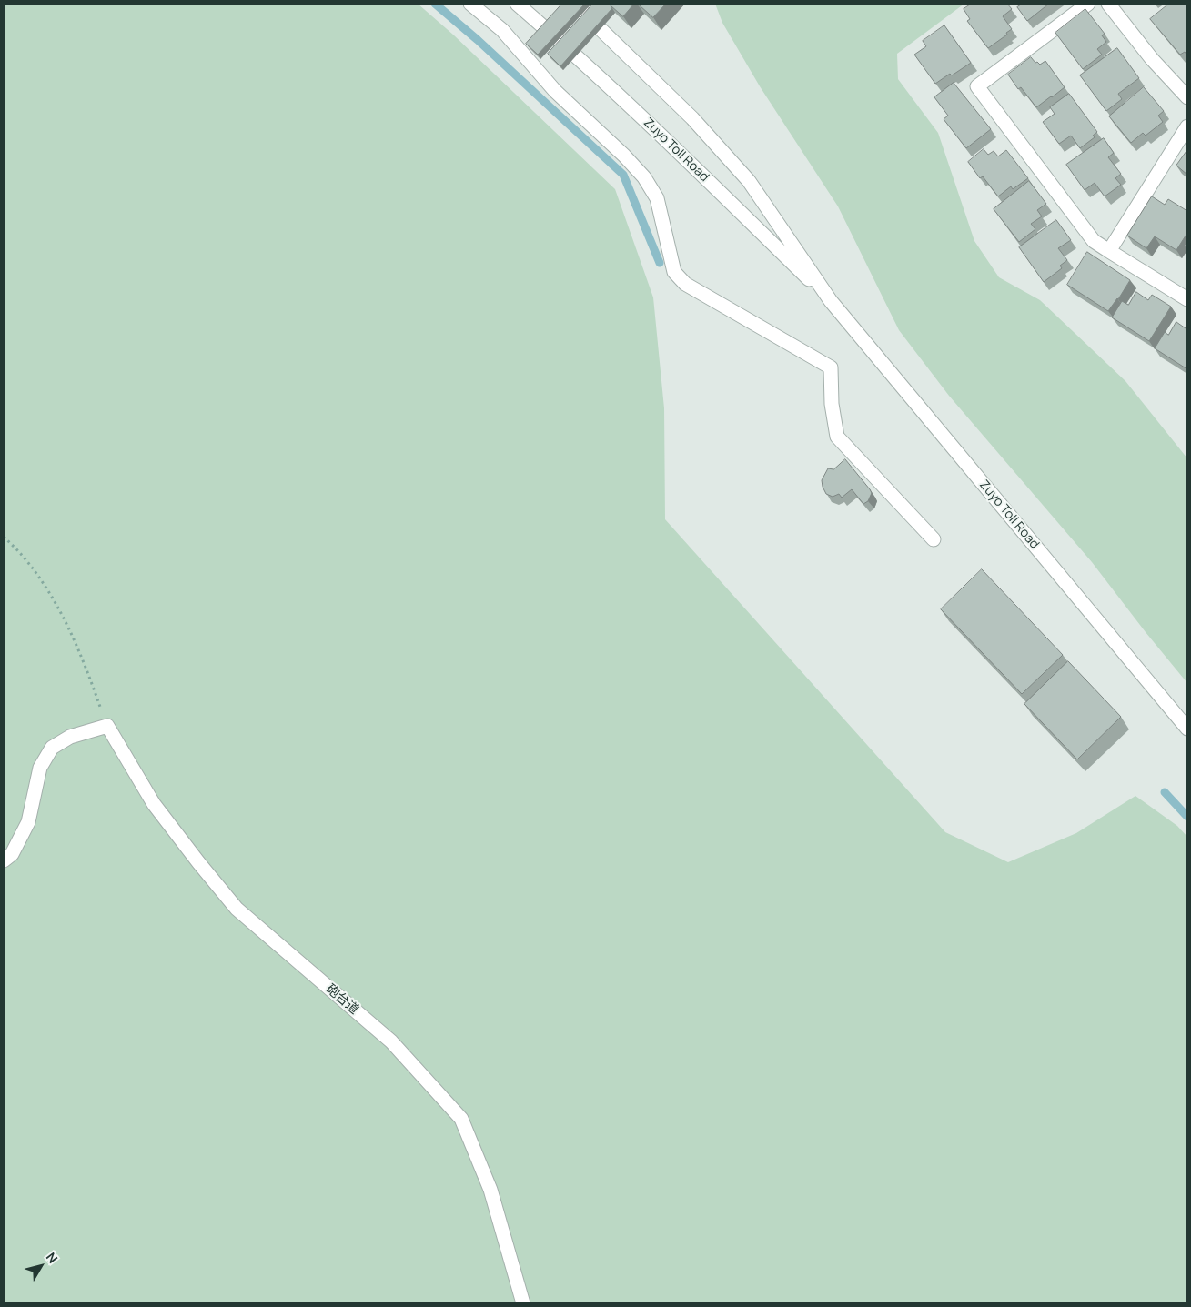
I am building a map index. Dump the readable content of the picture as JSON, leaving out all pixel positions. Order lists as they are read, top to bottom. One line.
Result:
{"streets":{"street":["Zuyo Toll Road","砲台道"]},"north":"top right"}
